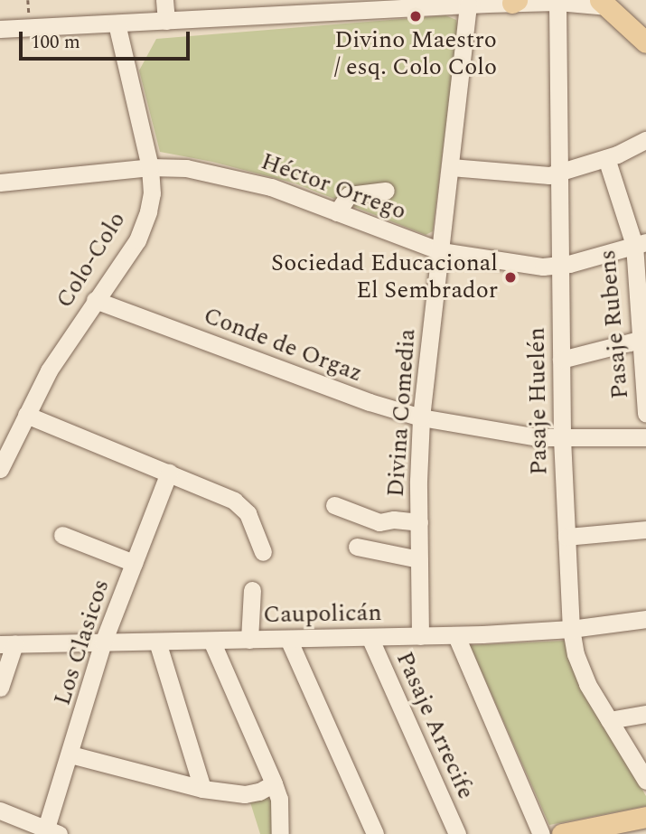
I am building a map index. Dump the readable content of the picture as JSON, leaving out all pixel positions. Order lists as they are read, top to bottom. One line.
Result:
{"streets":{"street":["Héctor Orrego","Colo-Colo","Pasaje Rubens","Conde de Orgaz","Pasaje Huelén","Divina Comedia","Caupolicán","Los Clasicos","Pasaje Arrecife"]},"crossings":[["Héctor Orrego","Colo-Colo"],["Héctor Orrego","Pasaje Rubens"],["Héctor Orrego","Pasaje Huelén"],["Héctor Orrego","Divina Comedia"],["Colo-Colo","Conde de Orgaz"],["Conde de Orgaz","Pasaje Huelén"],["Conde de Orgaz","Divina Comedia"],["Pasaje Huelén","Caupolicán"],["Divina Comedia","Caupolicán"],["Caupolicán","Los Clasicos"],["Caupolicán","Pasaje Arrecife"]],"places":["Divino Maestro / esq. Colo Colo","Sociedad Educacional El Sembrador"],"scale_bar":"100 m"}
